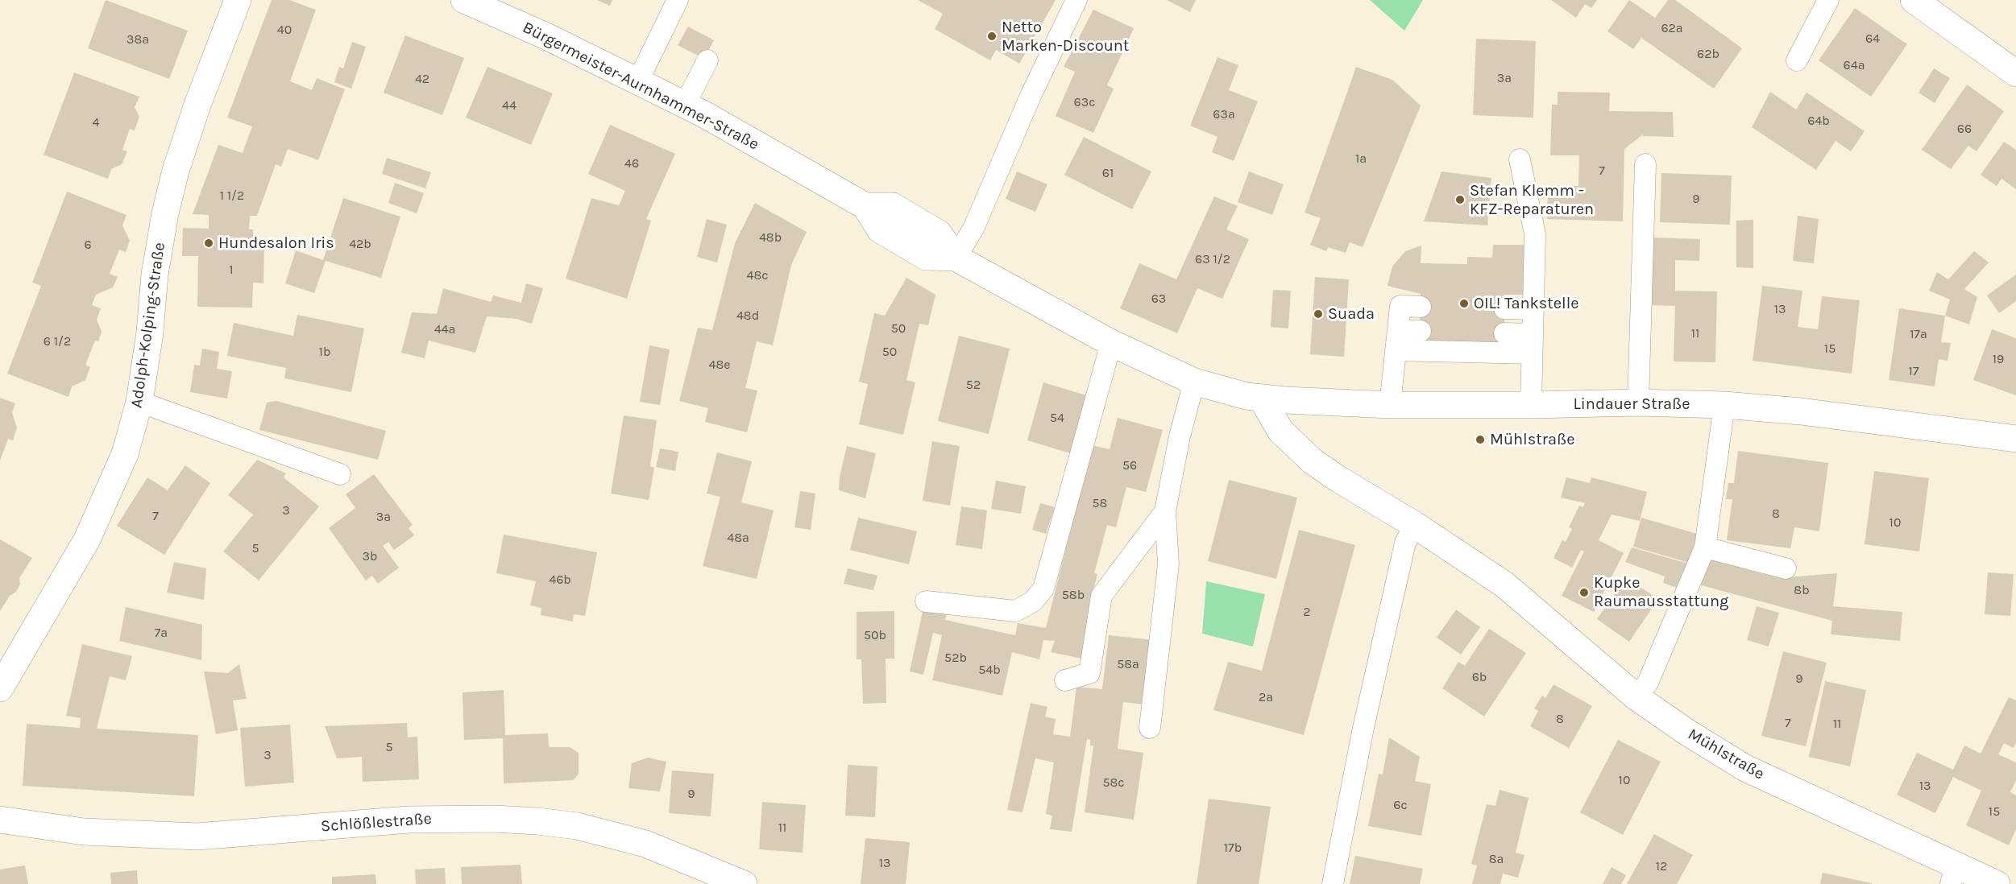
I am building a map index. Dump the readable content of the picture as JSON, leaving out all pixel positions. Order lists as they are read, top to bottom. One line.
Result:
{"streets":{"street":["Bürgermeister-Aurnhammer-Straße","Adolph-Kolping-Straße","Lindauer Straße","Mühlstraße","Schlößlestraße"]},"crossings":[["Bürgermeister-Aurnhammer-Straße","Lindauer Straße"],["Bürgermeister-Aurnhammer-Straße","Mühlstraße"],["Lindauer Straße","Mühlstraße"]],"places":["Netto Marken-Discount","Stefan Klemm - KFZ-Reparaturen","Hundesalon Iris","OIL! Tankstelle","Suada","Mühlstraße","Kupke Raumausstattung"],"house_numbers":["62a","40","64","38a","62b","64a","3a","42","63c","44","63a","64b","4","66","1a","46","7","61","1 1/2","9","48b","42b","6","63 1/2","1","48c","63","13","48d","50","44a","11","17a","6 1/2","15","1b","50","19","48e","17","52","54","56","58","3","8","7","3a","10","48a","5","3b","46b","8b","58b","2","7a","50b","52b","58a","54b","6b","9","2a","8","7","11","5","3","10","58c","13","9","6c","15","11","17b","8a","13","12"]}
